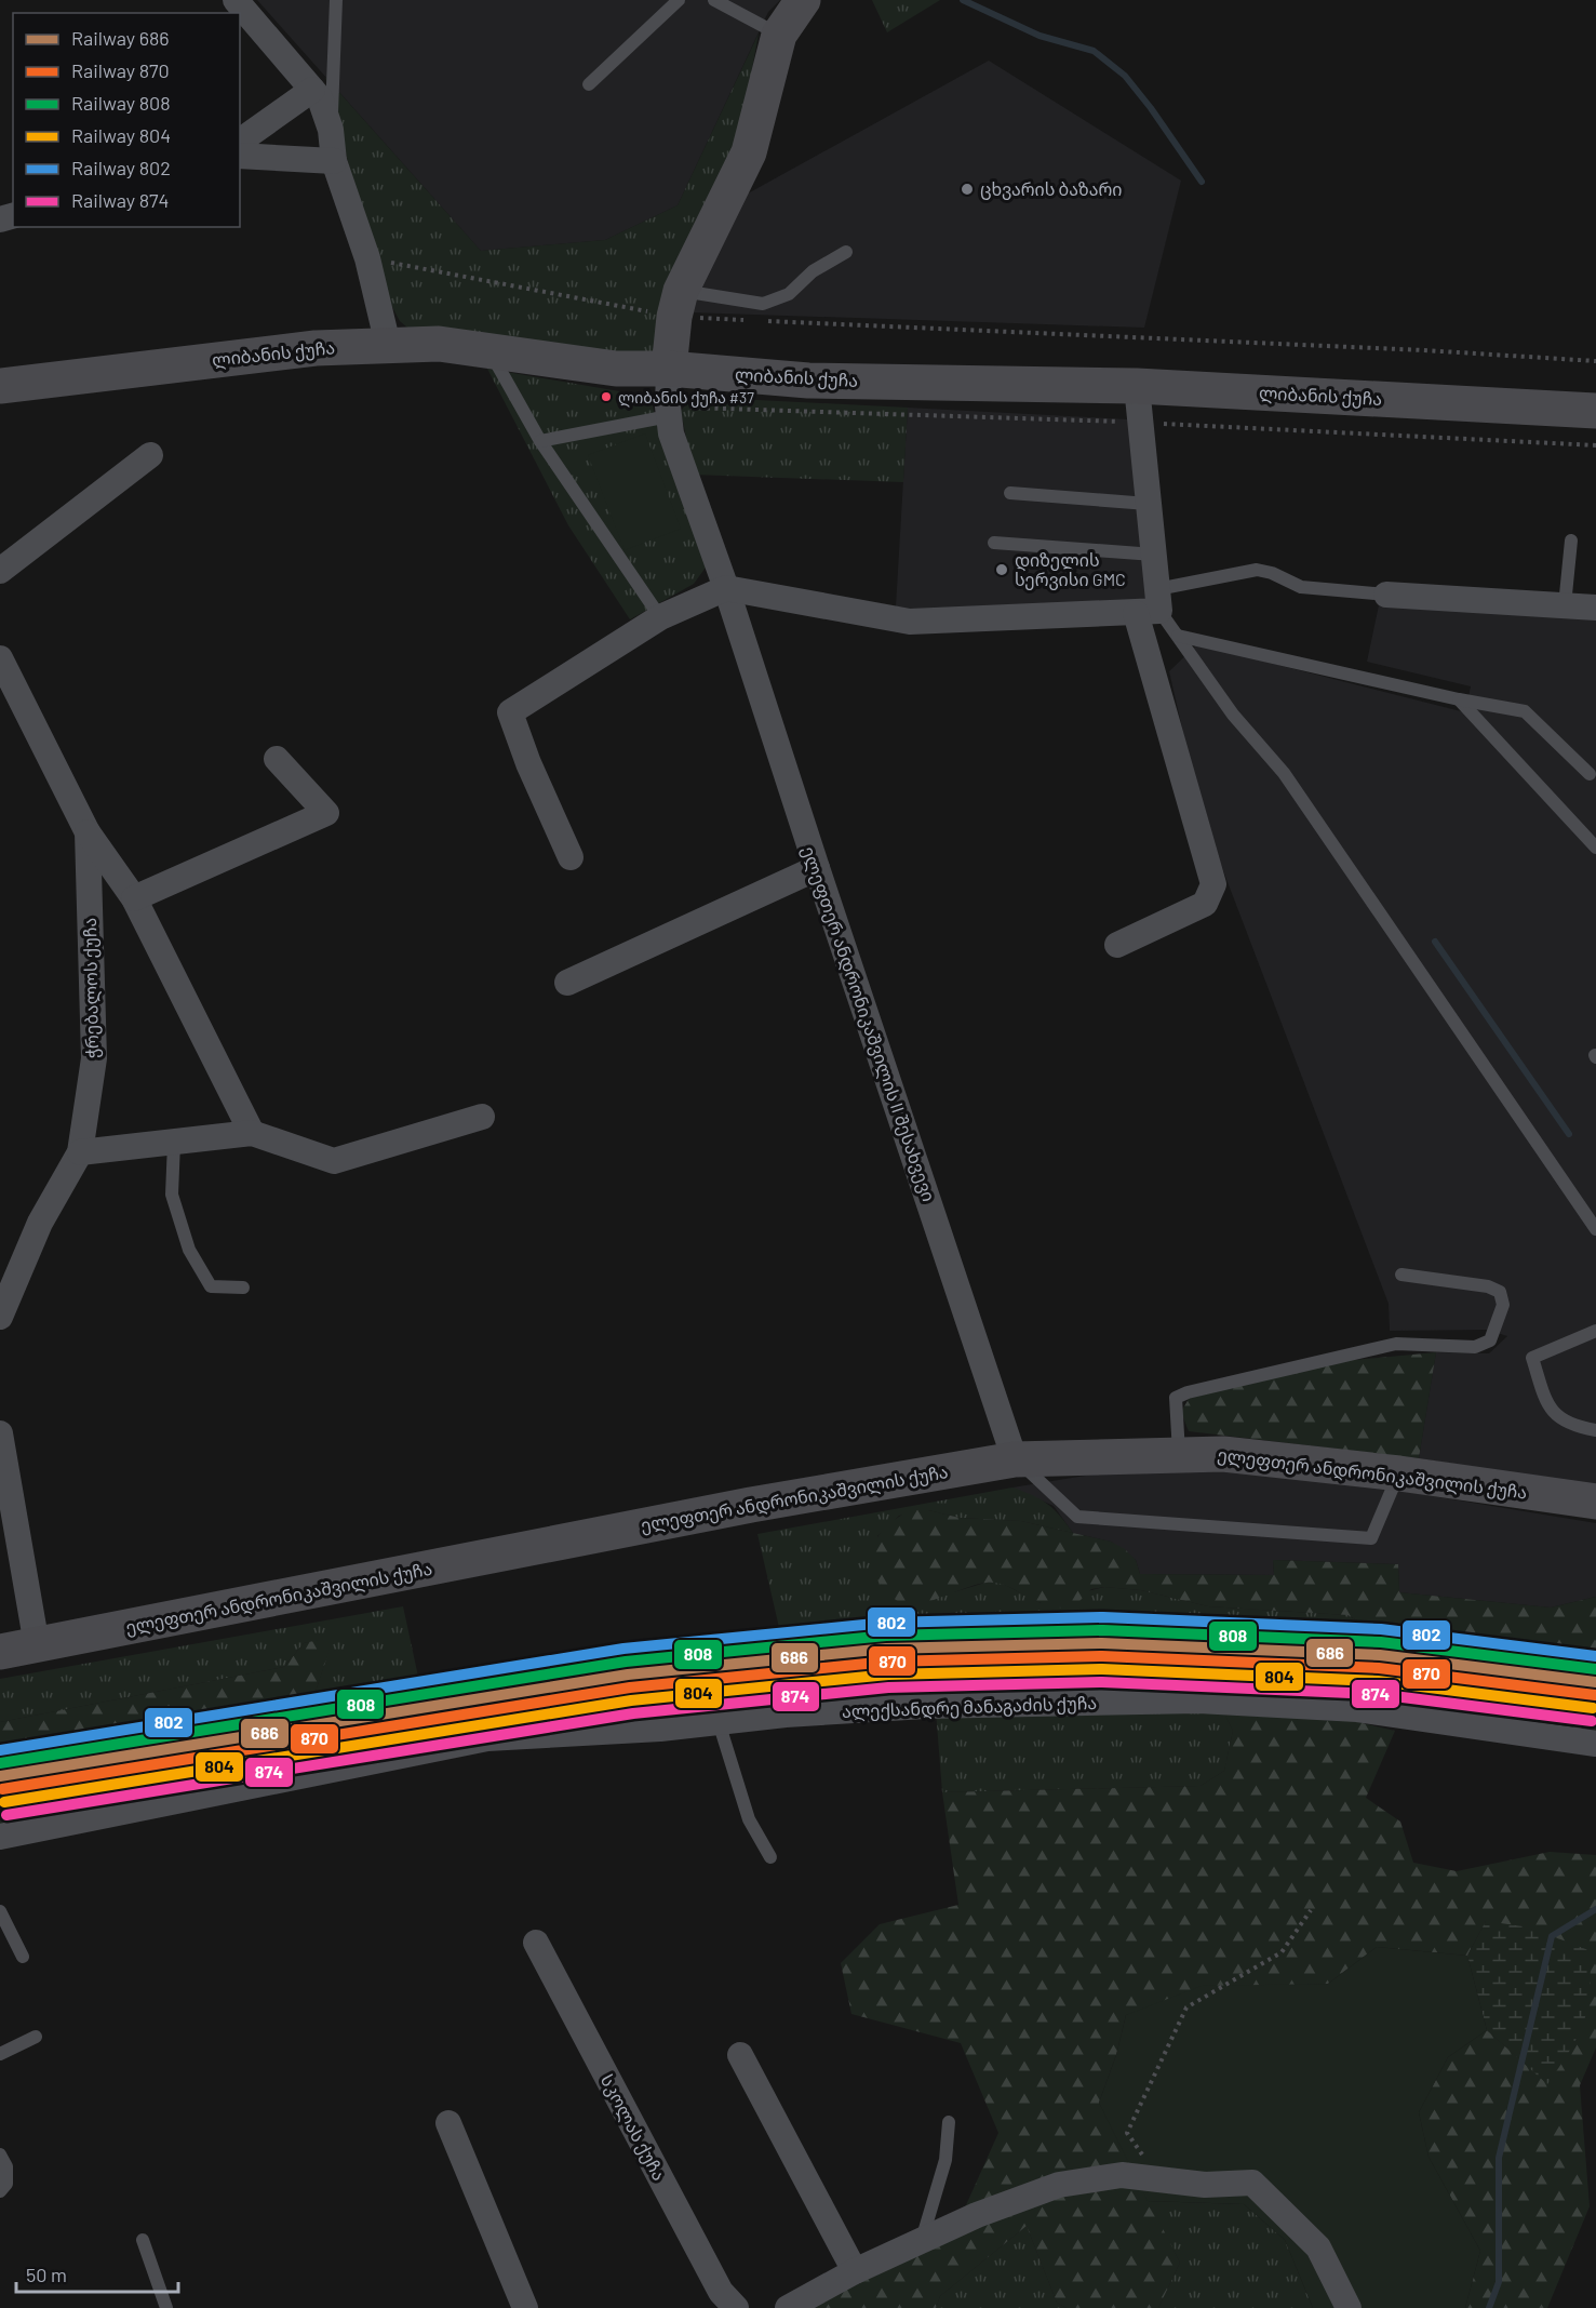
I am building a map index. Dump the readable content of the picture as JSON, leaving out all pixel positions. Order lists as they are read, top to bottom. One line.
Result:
{"streets":{"street":["ლიბანის ქუჩა","ჭრებალოს ქუჩა","ელეფთერ ანდრონიკაშვილის II შესახვევი","ელეფთერ ანდრონიკაშვილის ქუჩა","ალექსანდრე მანაგაძის ქუჩა","სკოლას ქუჩა"]},"crossings":[["ლიბანის ქუჩა","ელეფთერ ანდრონიკაშვილის II შესახვევი"],["ელეფთერ ანდრონიკაშვილის II შესახვევი","ელეფთერ ანდრონიკაშვილის ქუჩა"]],"places":["ცხვარის ბაზარი","ლიბანის ქუჩა #37","დიზელის სერვისი GMC"],"lines":["rail line 802","rail line 808","rail line 686","rail line 870","rail line 804","rail line 874"],"legend":["Railway 686","Railway 870","Railway 808","Railway 804","Railway 802","Railway 874"],"scale_bar":"50 m"}
